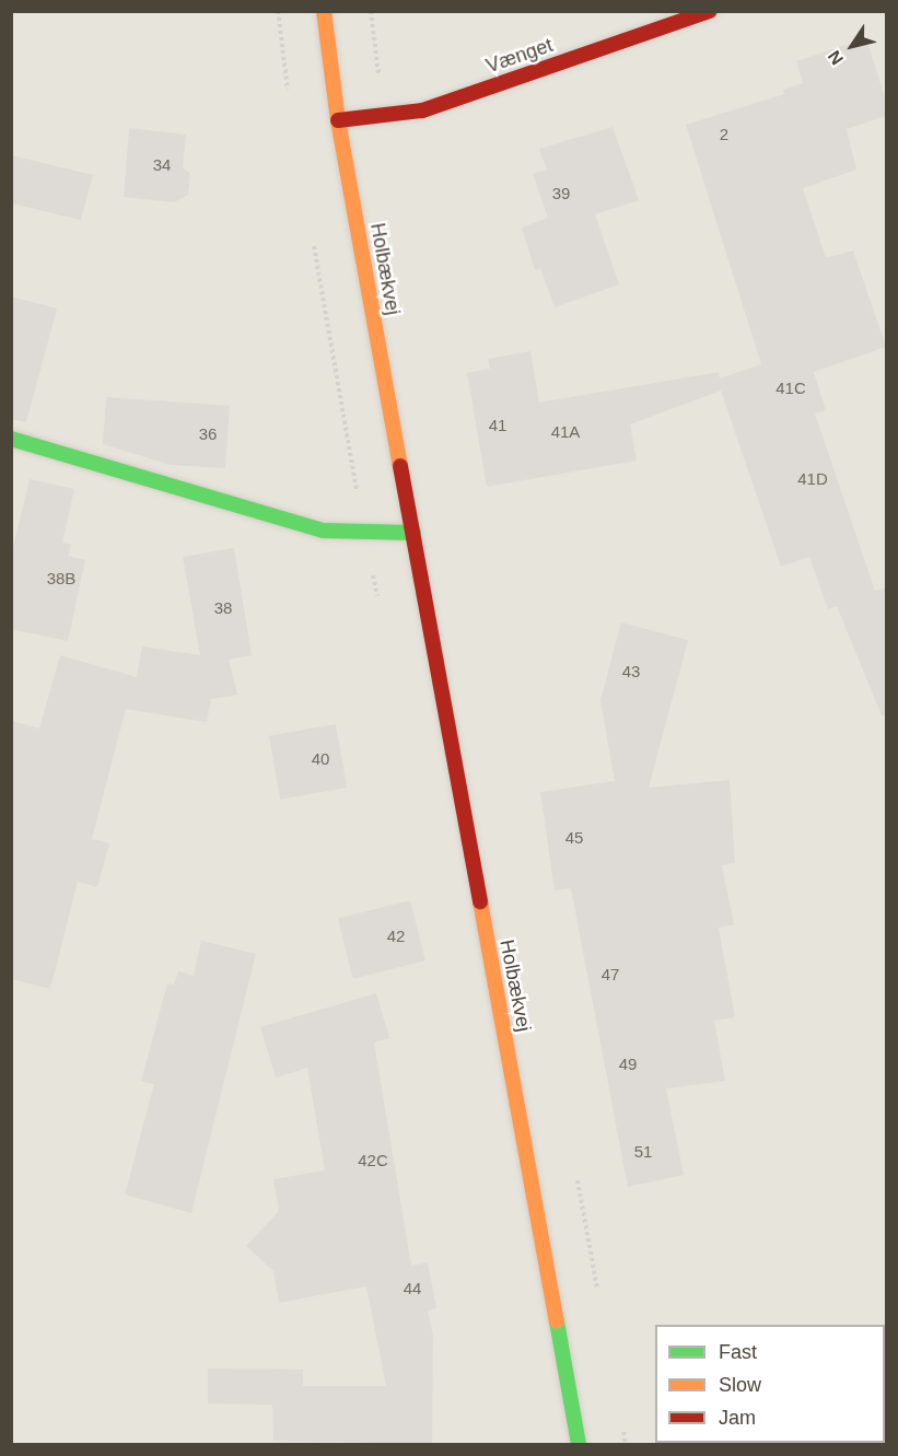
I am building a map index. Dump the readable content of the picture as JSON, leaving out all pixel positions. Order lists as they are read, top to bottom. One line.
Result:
{"streets":{"main road":["Vænget","Holbækvej"]},"crossings":[["Vænget","Holbækvej"]],"house_numbers":["2","34","39","41C","41","41A","36","41D","38B","38","43","40","45","42","47","49","51","42C","44"],"legend":["Fast","Slow","Jam"],"north":"bottom left"}
